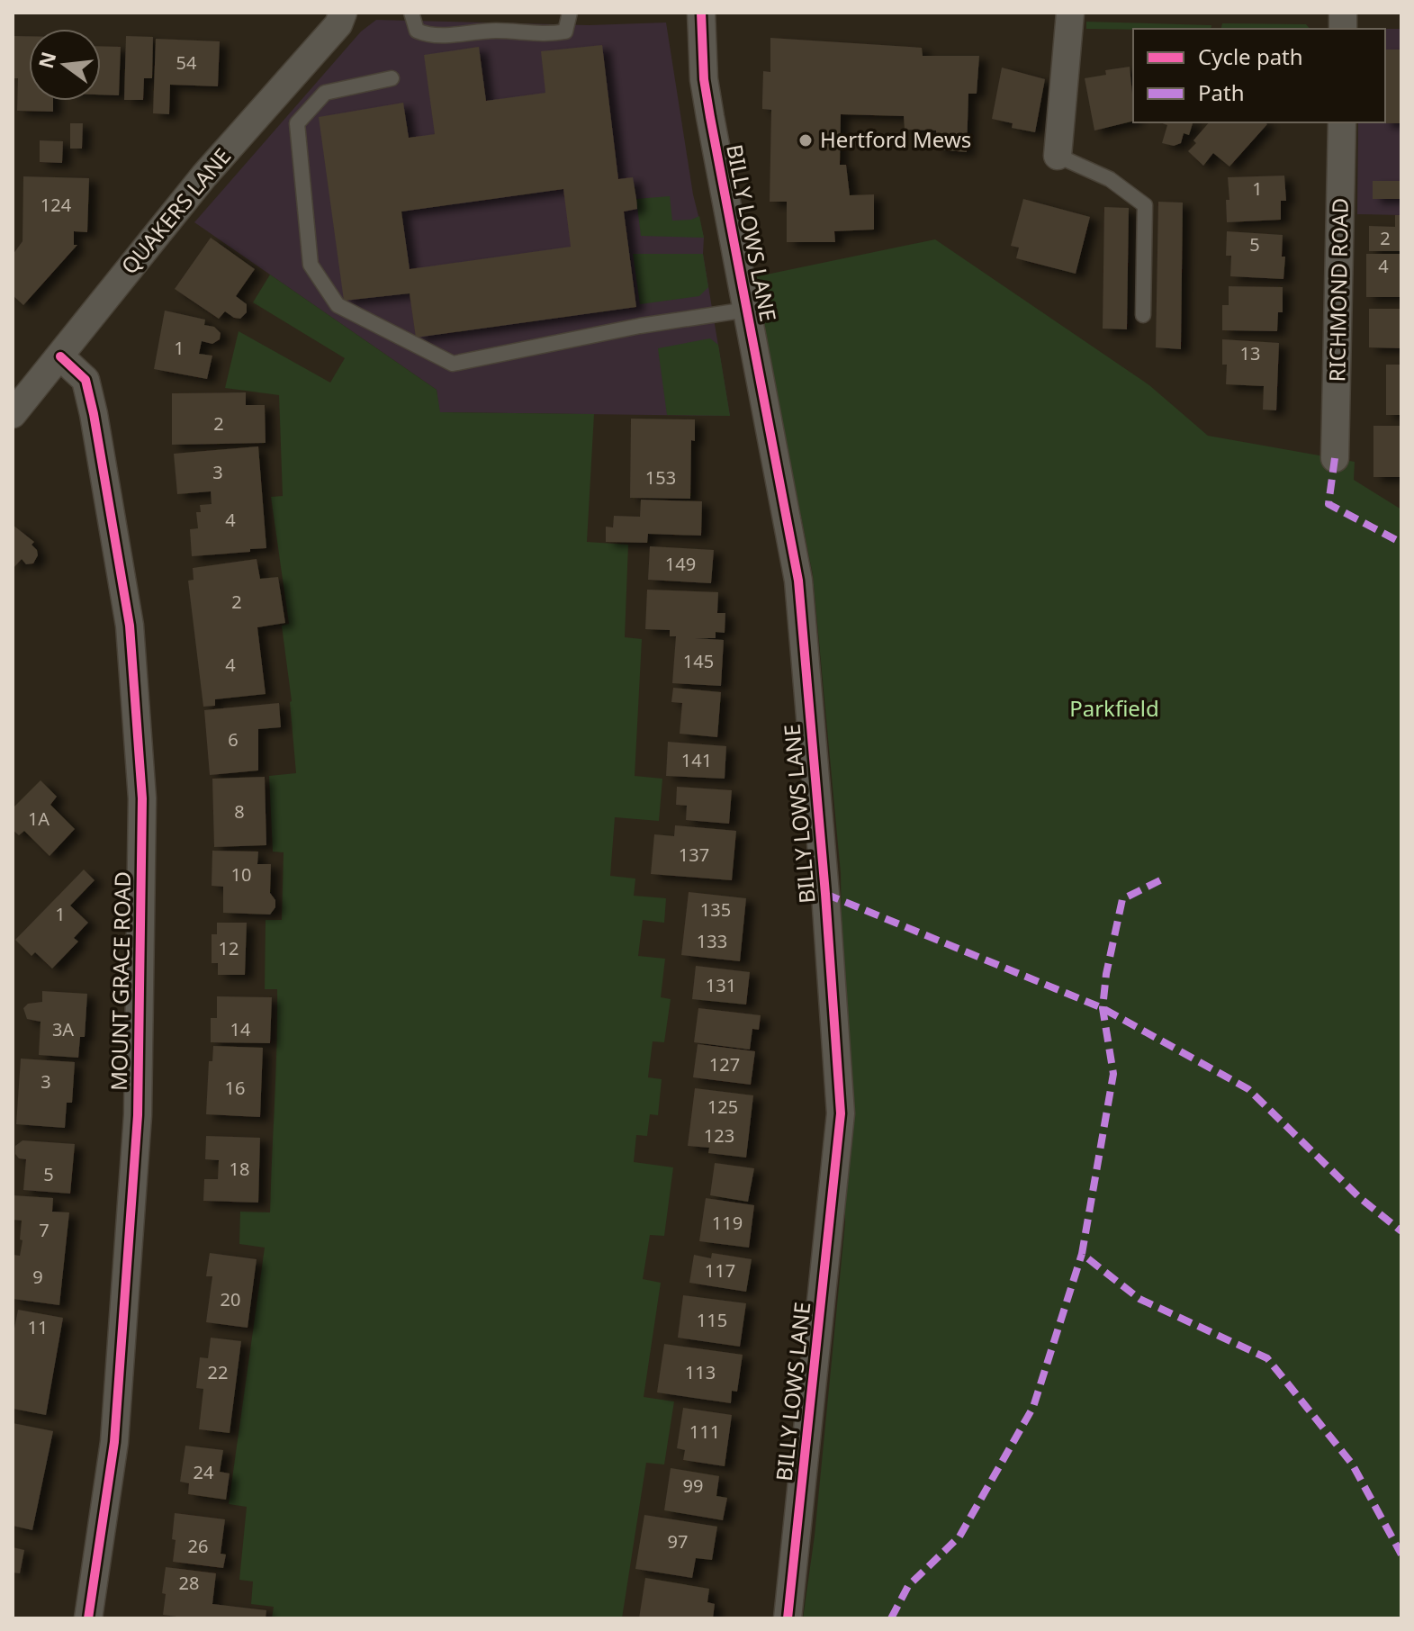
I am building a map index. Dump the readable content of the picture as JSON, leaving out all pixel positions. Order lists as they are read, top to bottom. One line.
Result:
{"streets":{"street":["QUAKERS LANE","BILLY LOWS LANE","RICHMOND ROAD","MOUNT GRACE ROAD"]},"crossings":[["QUAKERS LANE","MOUNT GRACE ROAD"]],"parks":["Parkfield"],"places":["Hertford Mews"],"house_numbers":["54","1","124","2","5","4","1","13","2","3","153","4","149","2","145","4","6","141","8","1A","137","10","135","1","133","12","131","3A","14","127","3","16","125","123","18","5","119","7","117","9","20","115","11","22","113","111","24","99","97","26","28"],"legend":["Cycle path","Path"],"north":"left"}
